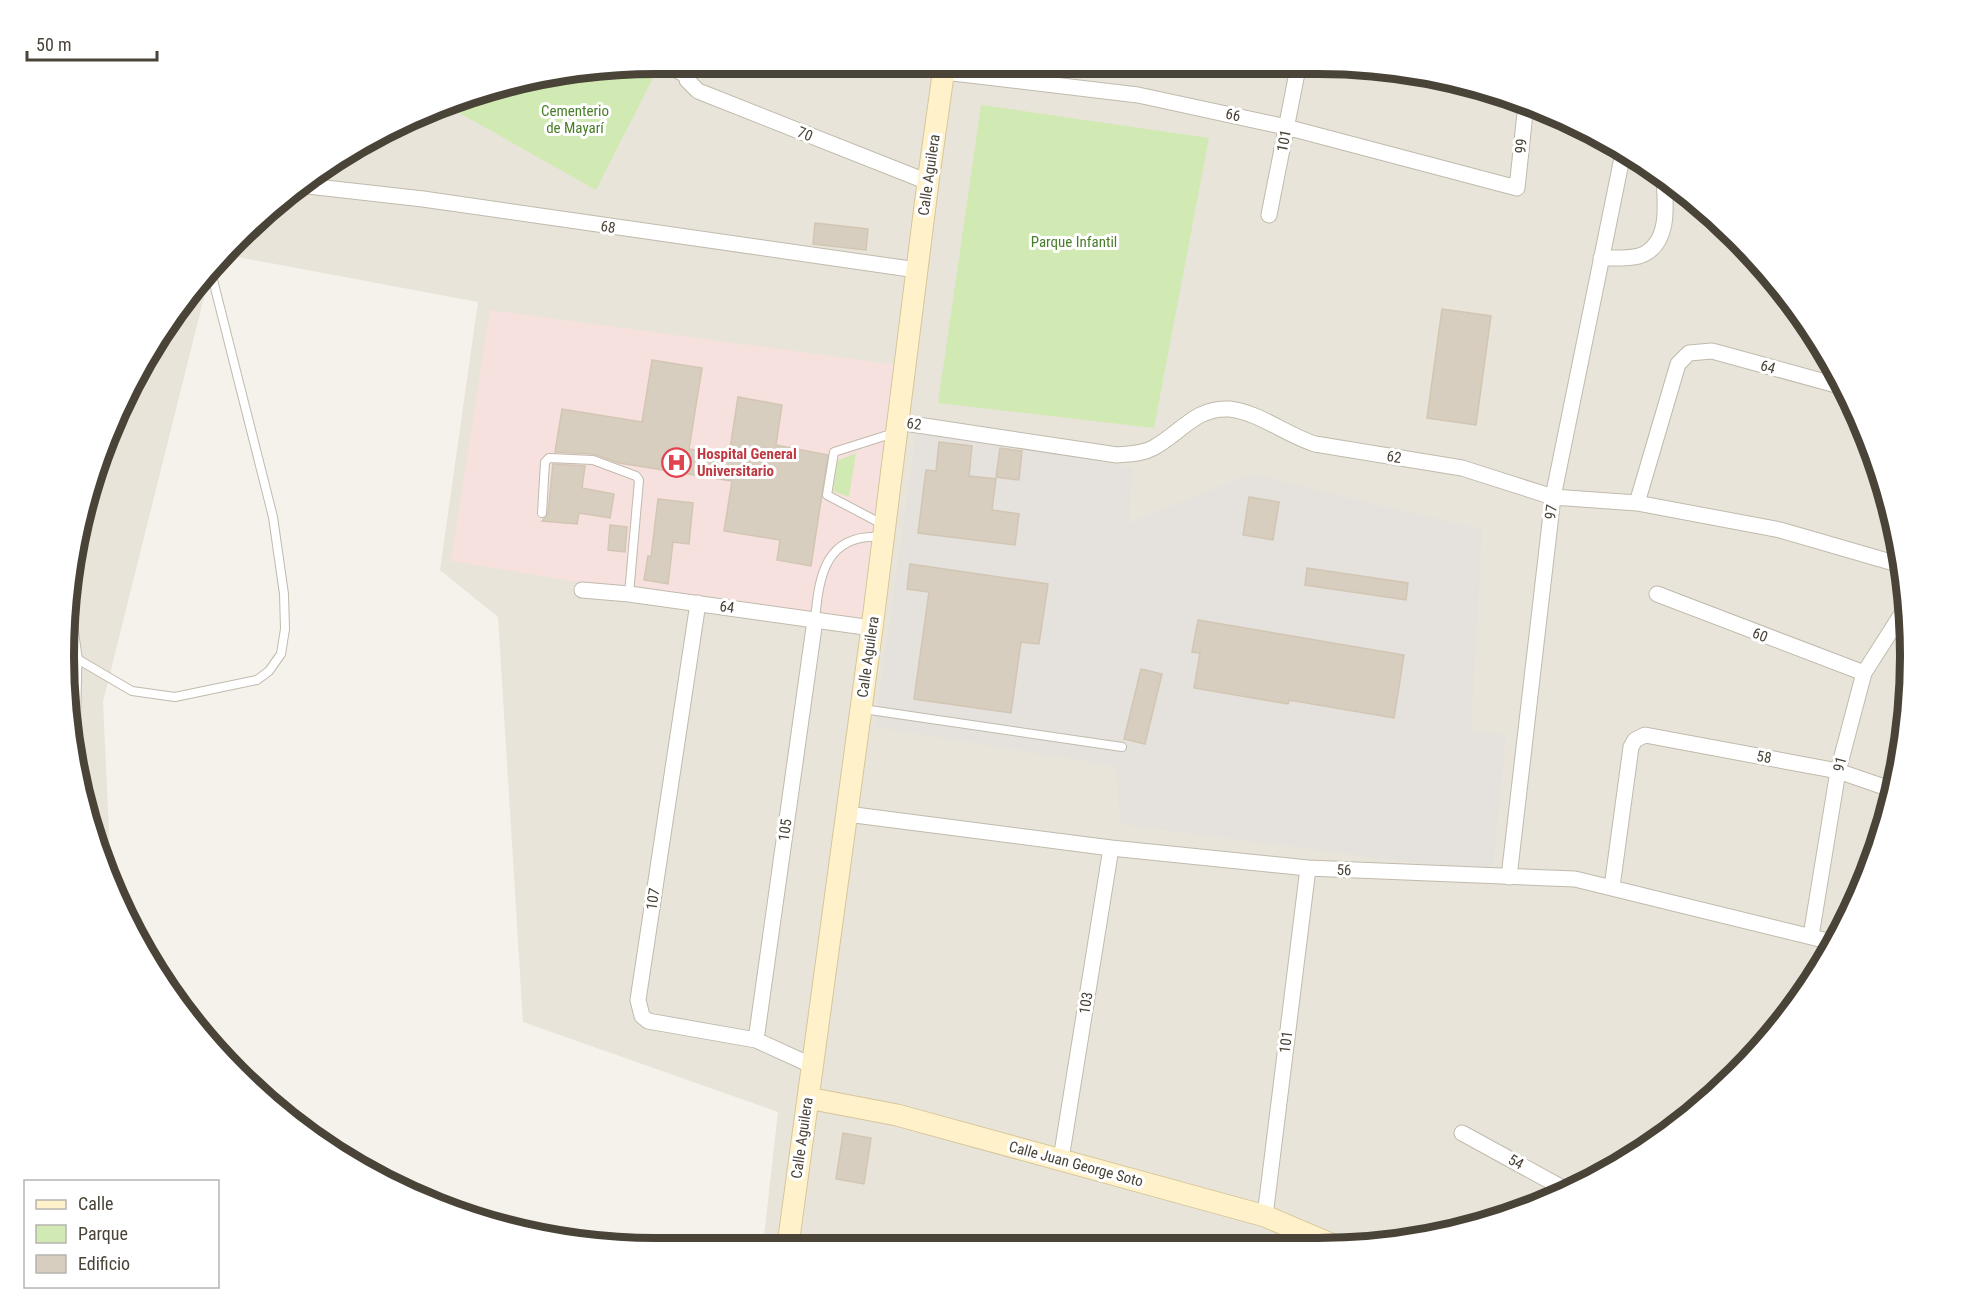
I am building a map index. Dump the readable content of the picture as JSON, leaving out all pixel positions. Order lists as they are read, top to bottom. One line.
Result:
{"streets":{"main road":["Calle Aguilera","Calle Juan George Soto"],"street":["66","70","101","99","68","64","62","97","60","58","91","105","56","107","103","54"]},"crossings":[["66","101"],["66","99"],["70","Calle Aguilera"],["101","56"],["101","Calle Juan George Soto"],["Calle Aguilera","68"],["Calle Aguilera","64"],["Calle Aguilera","62"],["Calle Aguilera","56"],["Calle Aguilera","107"],["Calle Aguilera","Calle Juan George Soto"],["64","62"],["64","105"],["64","107"],["62","97"],["97","56"],["60","91"],["58","91"],["58","56"],["91","56"],["105","107"],["56","103"],["103","Calle Juan George Soto"]],"parks":["Cementerio de Mayarí","Parque Infantil"],"places":{"hospital":["Hospital General Universitario"]},"legend":["Calle","Parque","Edificio"],"scale_bar":"50 m"}
